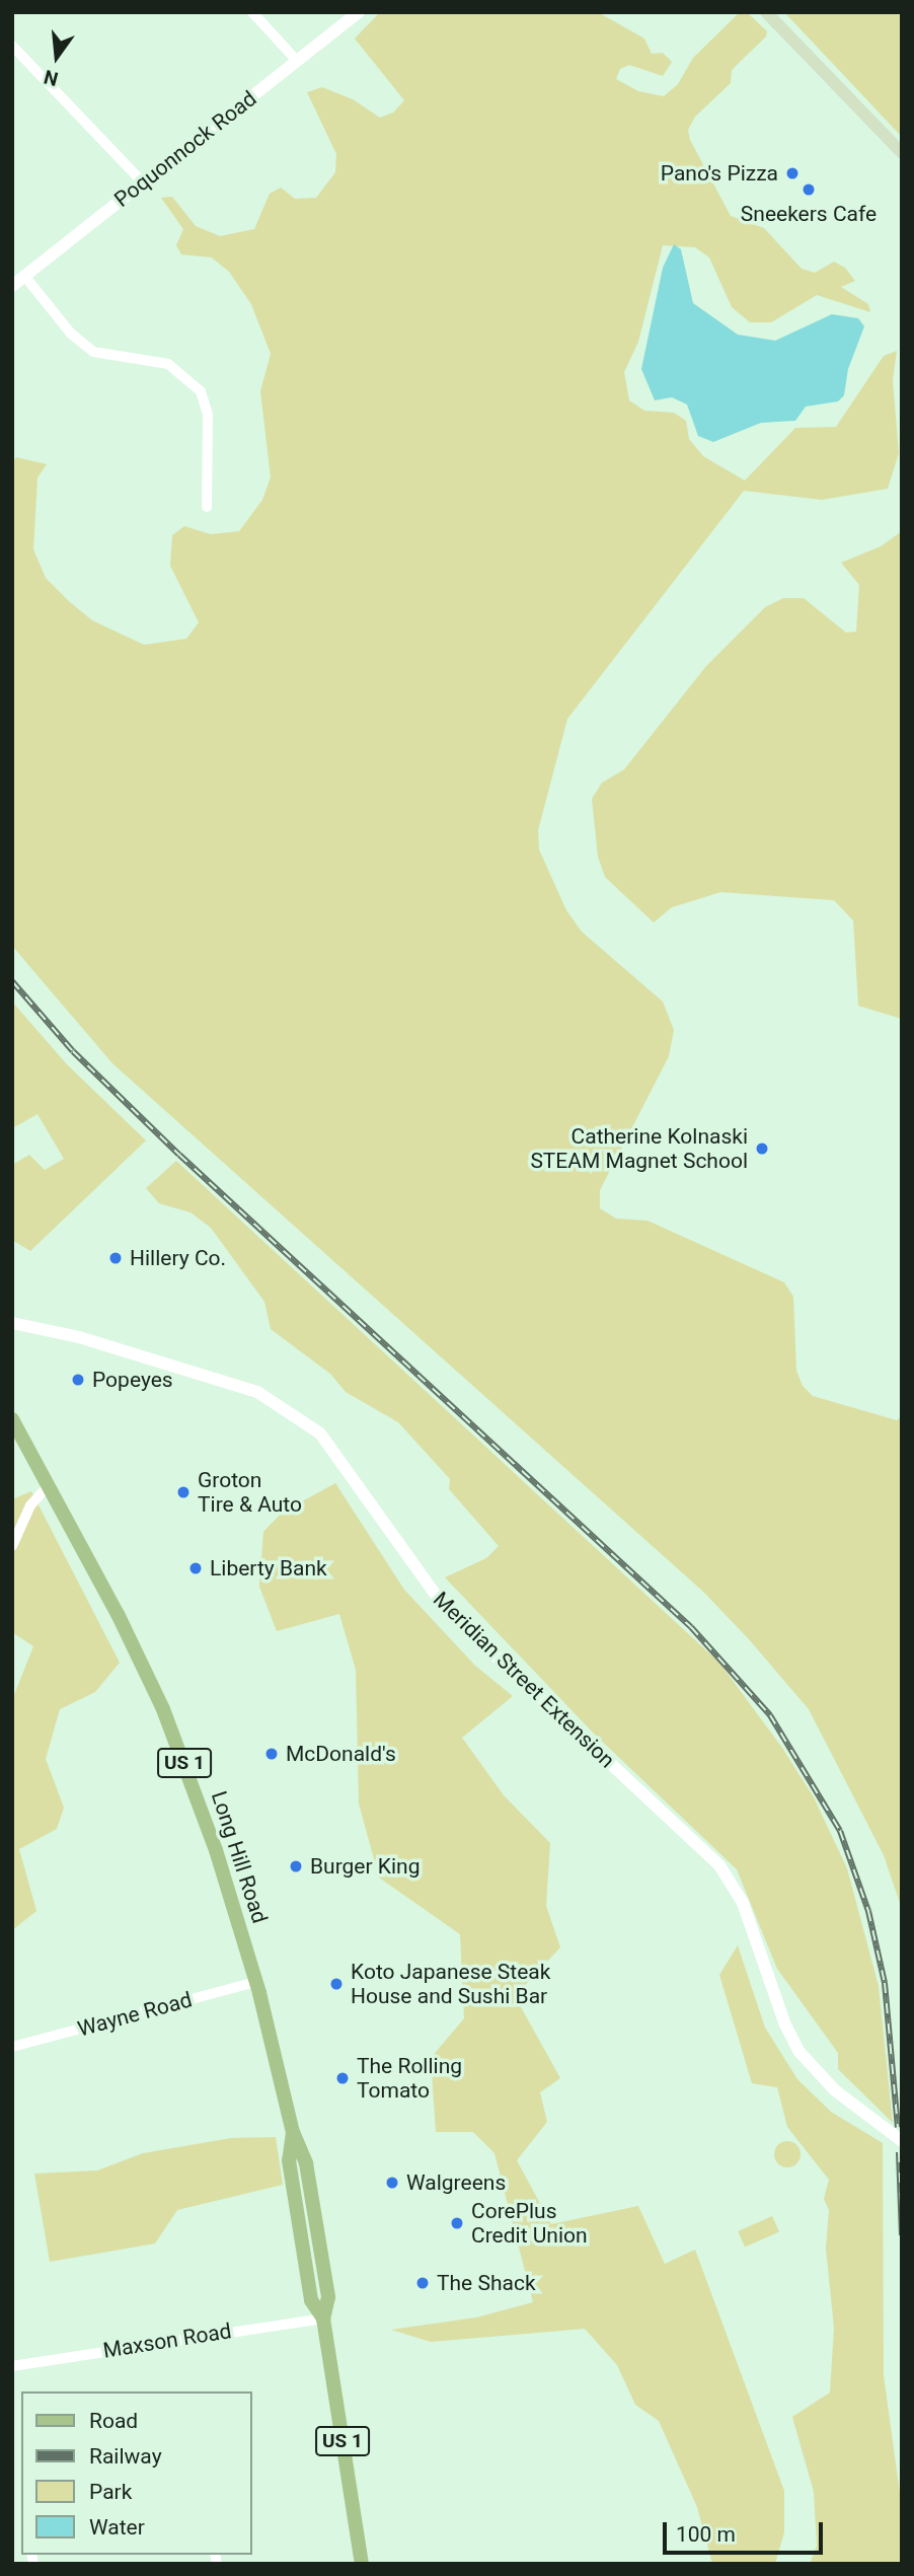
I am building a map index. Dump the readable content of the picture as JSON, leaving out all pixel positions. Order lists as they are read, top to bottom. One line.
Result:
{"streets":{"main road":["US 1","Long Hill Road"],"street":["Poquonnock Road","Meridian Street Extension","Wayne Road","Maxson Road"]},"crossings":[["Long Hill Road","Wayne Road"],["Long Hill Road","Maxson Road"]],"places":["Pano's Pizza","Sneekers Cafe","Catherine Kolnaski STEAM Magnet School","Hillery Co.","Popeyes","Groton Tire & Auto","Liberty Bank","McDonald's","Burger King","Koto Japanese Steak House and Sushi Bar","The Rolling Tomato","Walgreens","CorePlus Credit Union","The Shack"],"legend":["Road","Railway","Park","Water"],"scale_bar":"100 m","north":"bottom"}
